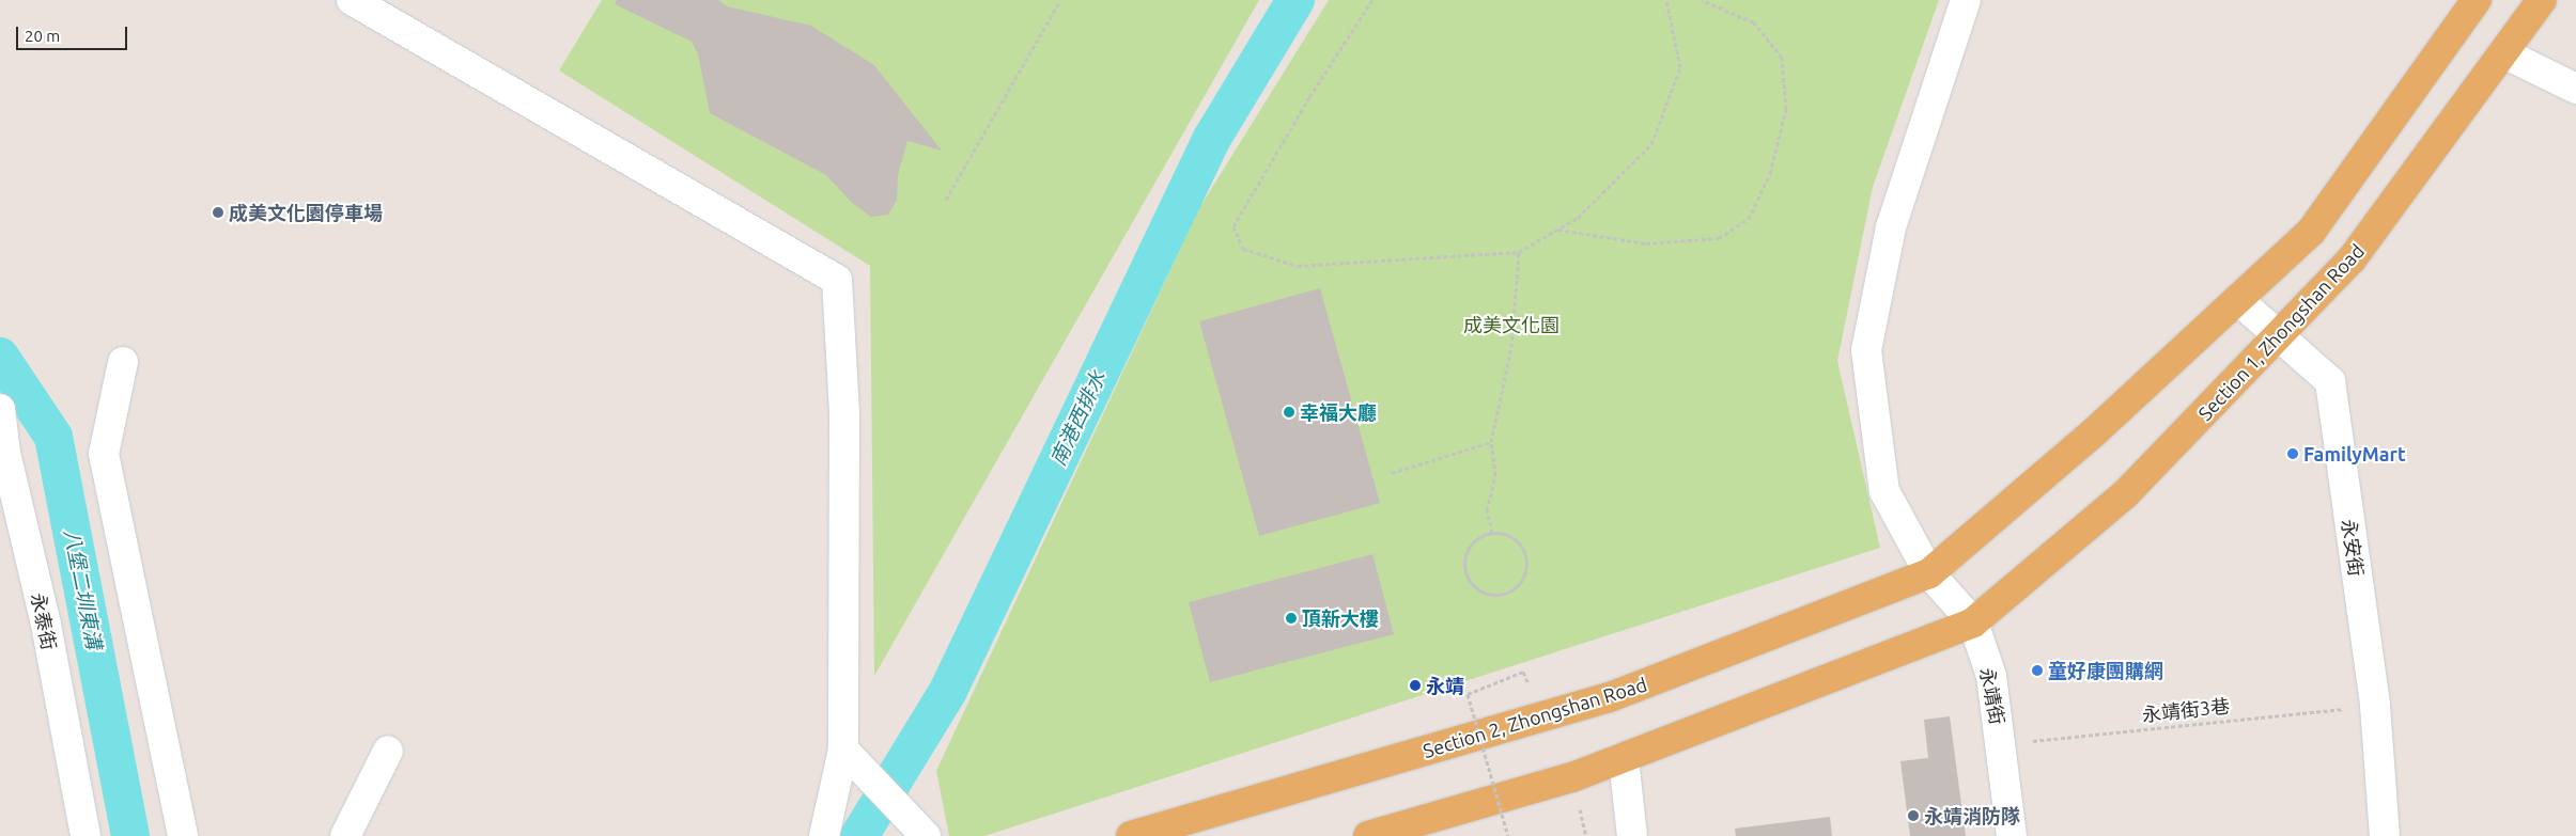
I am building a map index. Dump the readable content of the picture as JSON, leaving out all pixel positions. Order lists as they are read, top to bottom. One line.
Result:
{"streets":{"main road":["Section 1, Zhongshan Road","Section 2, Zhongshan Road"],"street":["永安街","永泰街","永靖街"],"path":["永靖街3巷"]},"crossings":[["Section 1, Zhongshan Road","永安街"],["Section 1, Zhongshan Road","永靖街"],["永安街","永靖街3巷"],["永靖街","永靖街3巷"],["永靖街","Section 2, Zhongshan Road"]],"water":["南港西排水","八堡二圳東溝"],"parks":["成美文化園"],"places":["成美文化園停車場","幸福大廳","FamilyMart","頂新大樓","童好康團購網","永靖","永靖消防隊"],"scale_bar":"20 m"}
